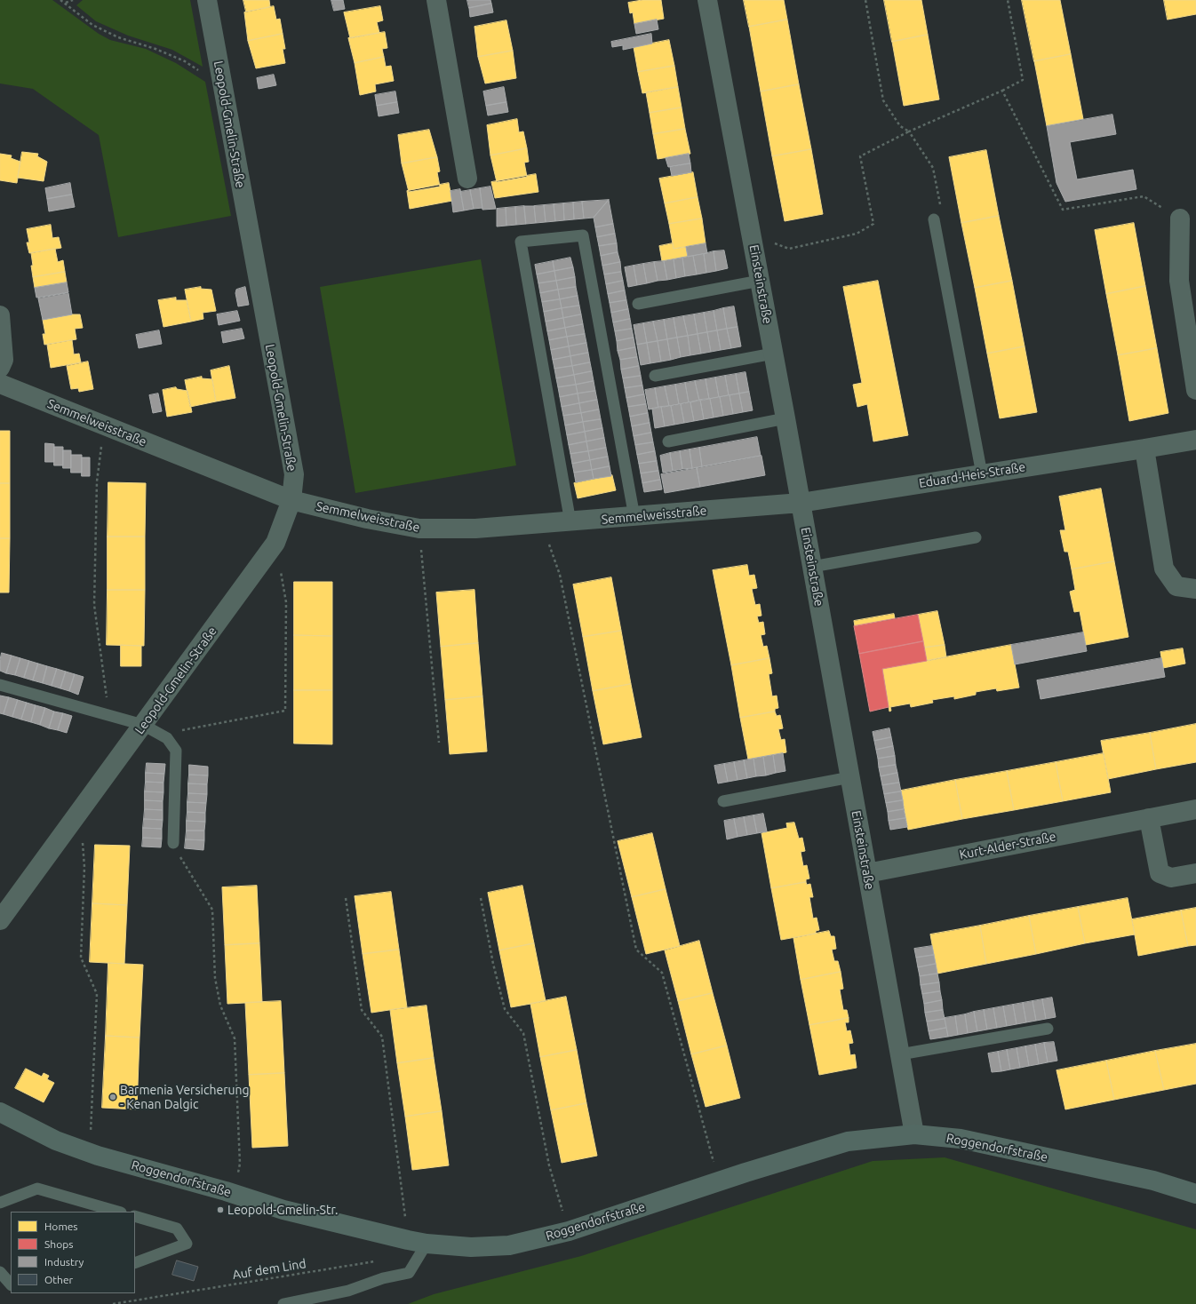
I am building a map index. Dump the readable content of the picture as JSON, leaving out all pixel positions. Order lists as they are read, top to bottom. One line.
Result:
{"streets":{"street":["Leopold-Gmelin-Straße","Einsteinstraße","Semmelweisstraße","Eduard-Heis-Straße","Kurt-Alder-Straße","Roggendorfstraße"],"path":["Auf dem Lind"]},"crossings":[["Leopold-Gmelin-Straße","Semmelweisstraße"],["Einsteinstraße","Semmelweisstraße"],["Einsteinstraße","Eduard-Heis-Straße"],["Einsteinstraße","Kurt-Alder-Straße"],["Einsteinstraße","Roggendorfstraße"],["Semmelweisstraße","Eduard-Heis-Straße"]],"places":["Barmenia Versicherung - Kenan Dalgic","Leopold-Gmelin-Str."],"legend":["Homes","Shops","Industry","Other"]}
